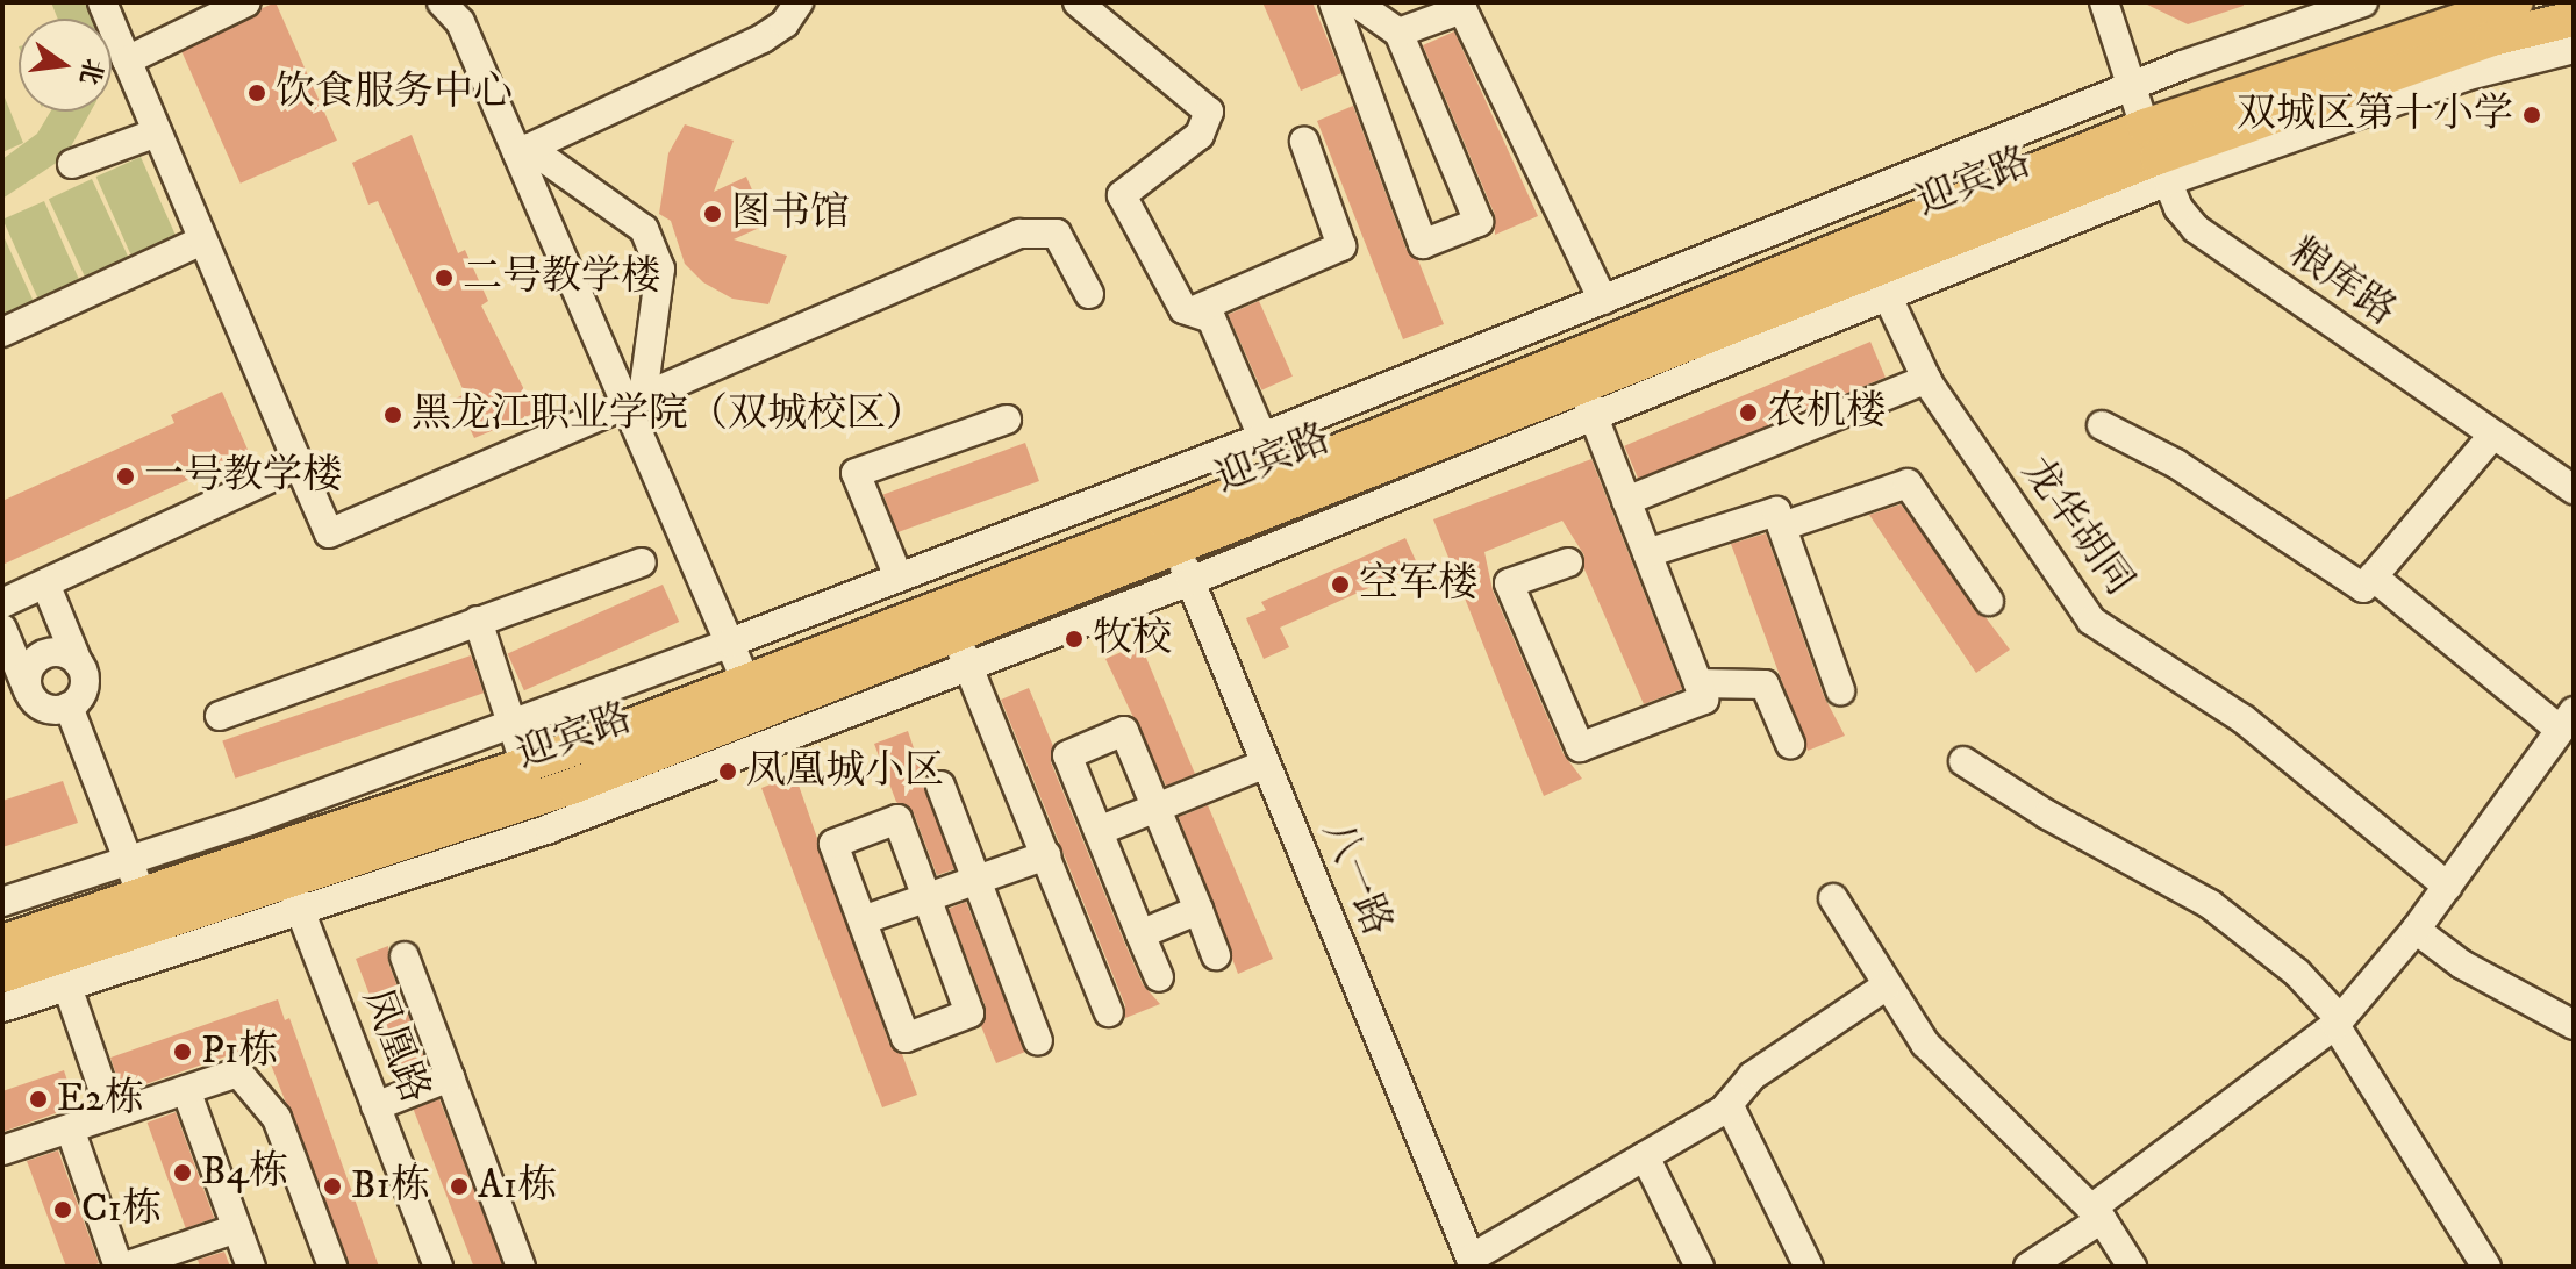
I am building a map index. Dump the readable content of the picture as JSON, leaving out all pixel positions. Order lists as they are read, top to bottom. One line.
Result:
{"streets":{"main road":["迎宾路"],"street":["粮库路","龙华胡同","八一路","凤凰路"]},"crossings":[["迎宾路","粮库路"],["迎宾路","龙华胡同"],["迎宾路","八一路"],["迎宾路","凤凰路"]],"places":["饮食服务中心","双城区第十小学","图书馆","二号教学楼","农机楼","黑龙江职业学院（双城校区）","一号教学楼","空军楼","牧校","凤凰城小区","P1栋","E2栋","B4栋","B1栋","A1栋","C1栋"],"north":"right"}
